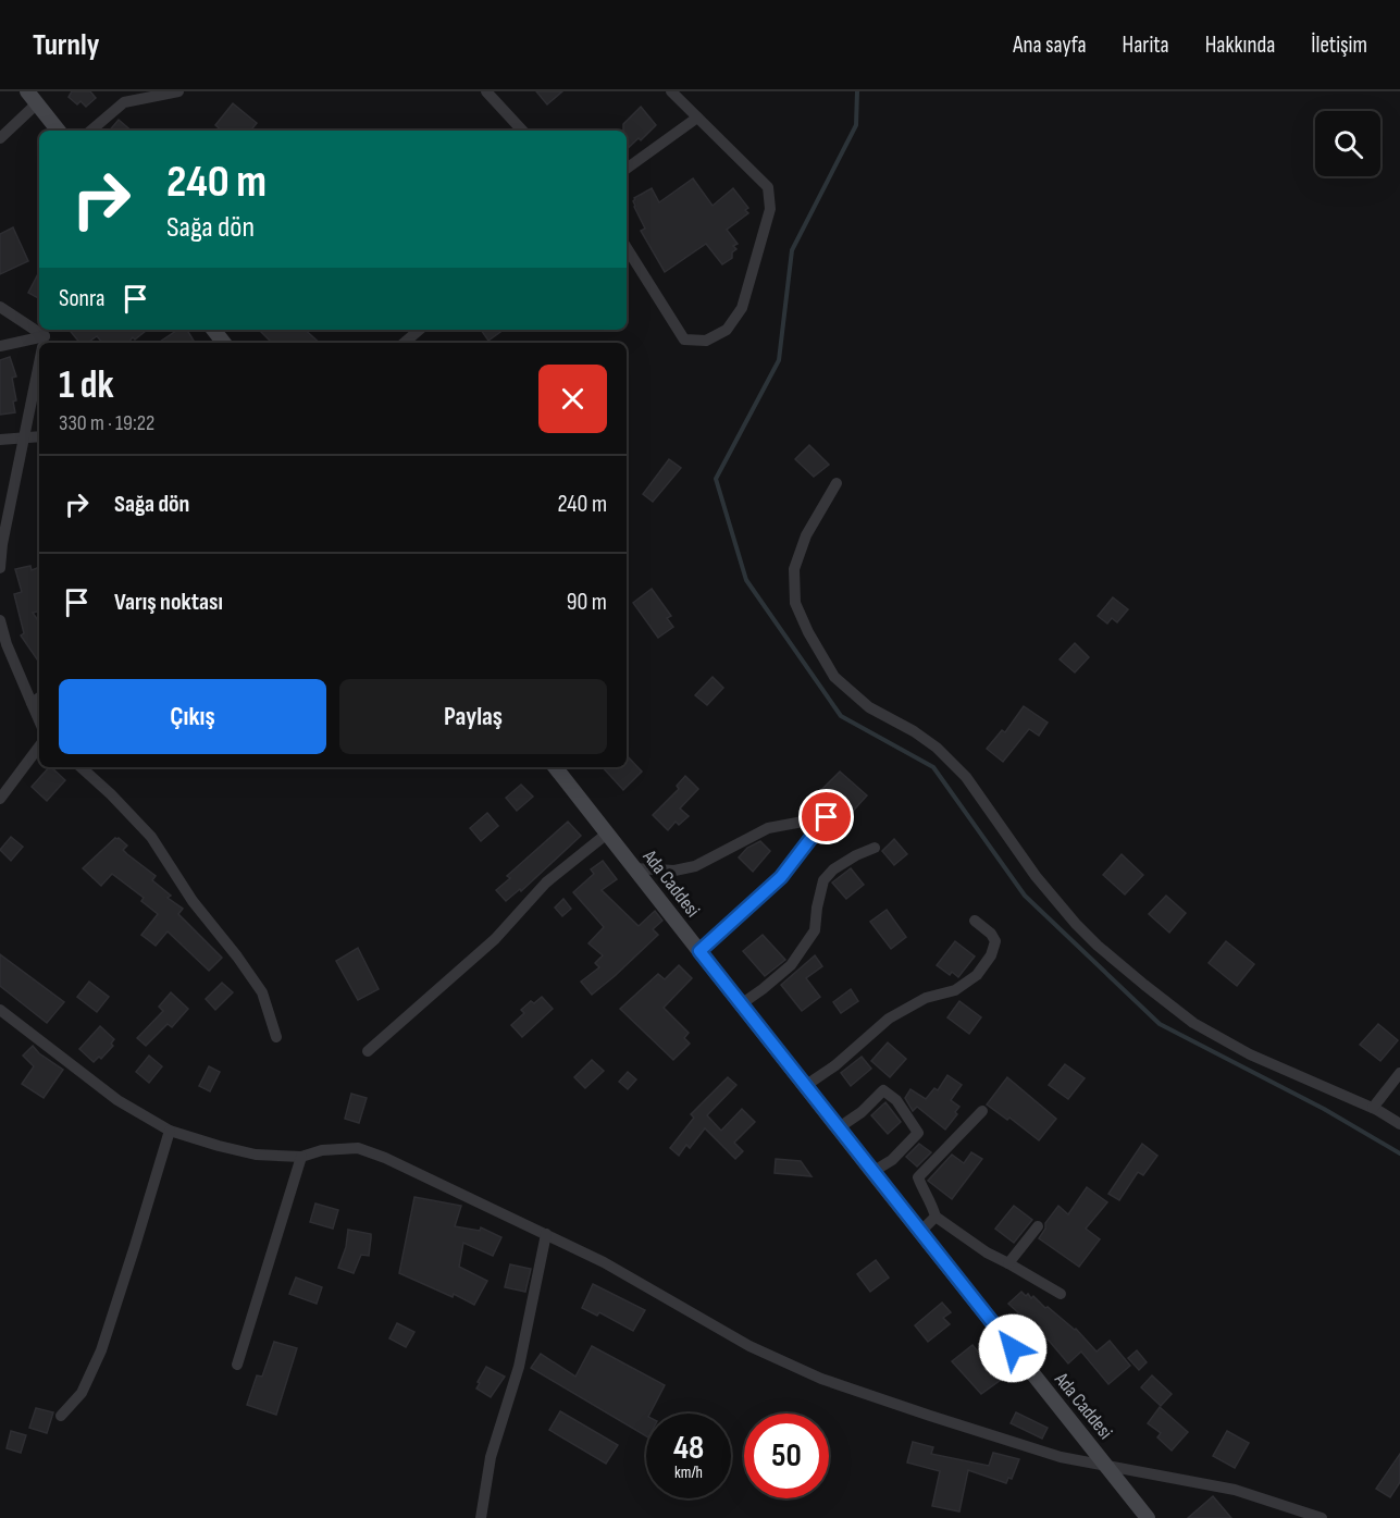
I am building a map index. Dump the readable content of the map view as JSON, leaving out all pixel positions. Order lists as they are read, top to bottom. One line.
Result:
{"streets":{"main road":["Ada Caddesi"]},"page":{"header":"Turnly","nav":["Ana sayfa","Harita","Hakkında","İletişim"],"turn":["240 m","Sağa dön"],"then":"Sonra","heading":["1 dk","330 m · 19:22"],"list":[{"name":"Sağa dön","value":"240 m"},{"name":"Varış noktası","value":"90 m"}],"buttons":["Çıkış","Paylaş"],"speed":"48 km/h","limit":"50"}}
